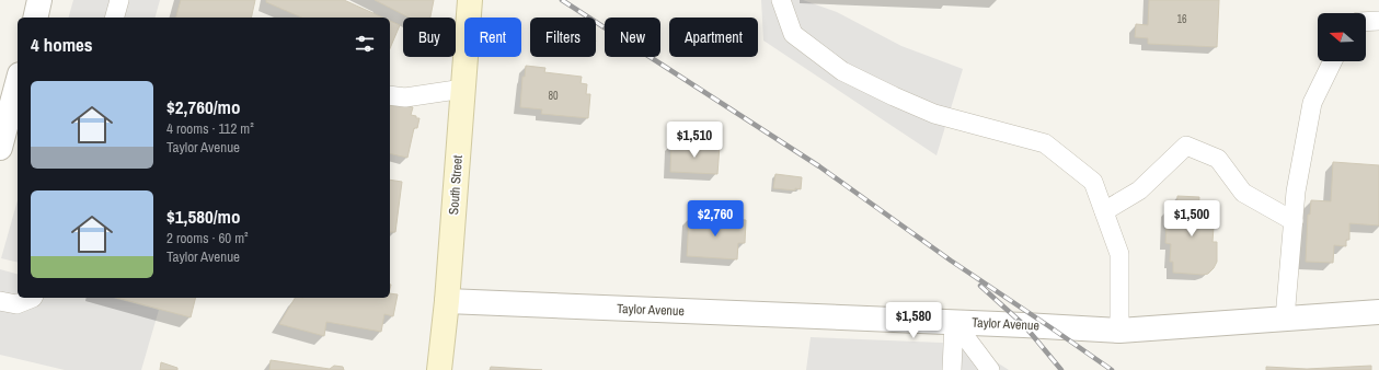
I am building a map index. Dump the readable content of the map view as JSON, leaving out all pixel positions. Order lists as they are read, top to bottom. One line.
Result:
{"streets":{"street":["South Street","Taylor Avenue"]},"crossings":[["South Street","Taylor Avenue"]],"house_numbers":["16","80"],"north":"left","page":{"chip":["Buy","Rent","Filters","New","Apartment"],"heading":"4 homes","list":[{"name":"$2,760/mo","note":"4 rooms · 112 m² · Taylor Avenue"},{"name":"$1,580/mo","note":"2 rooms · 60 m² · Taylor Avenue"}],"price":["$1,510","$2,760","$1,500","$1,580"]}}
